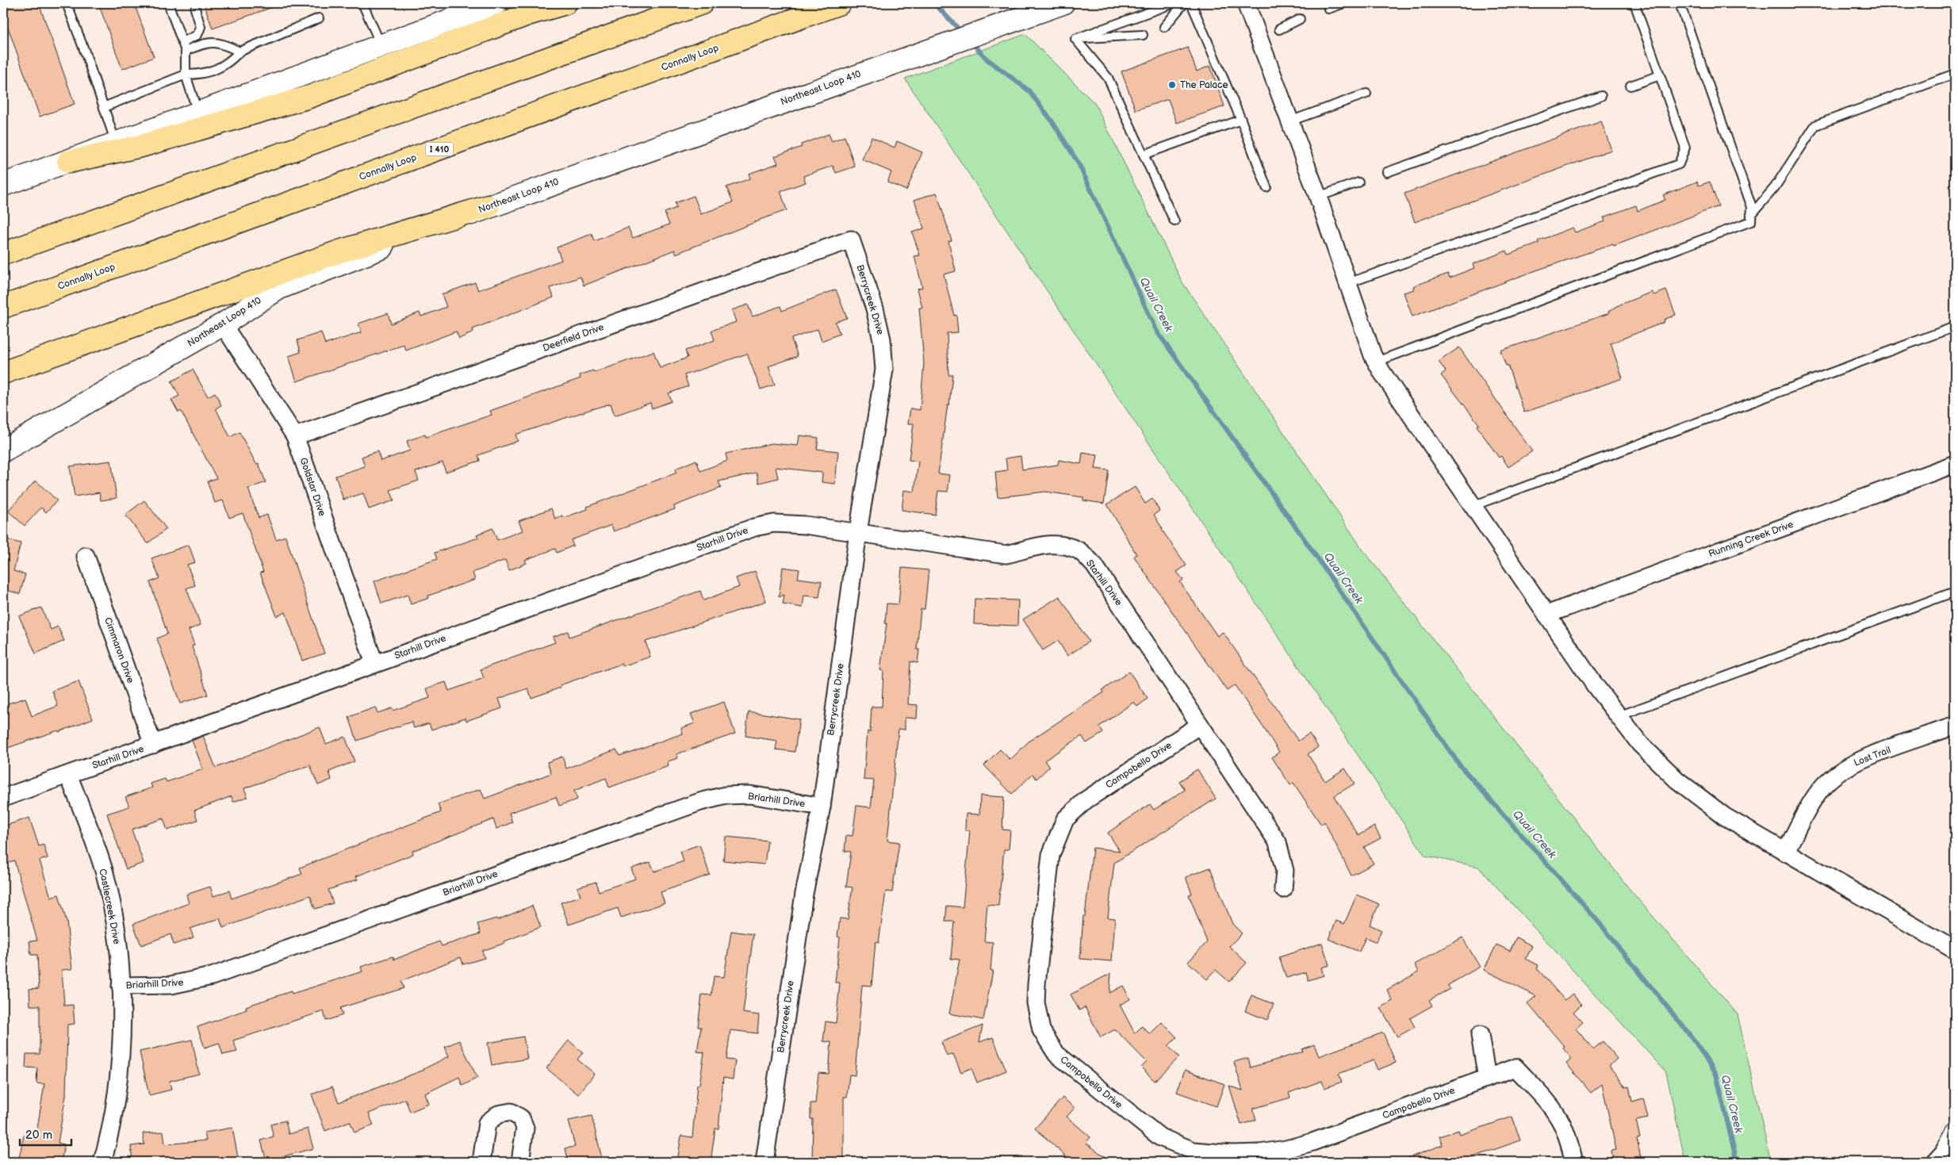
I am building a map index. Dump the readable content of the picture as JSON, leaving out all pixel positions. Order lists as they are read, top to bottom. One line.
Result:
{"streets":{"highway":["Connally Loop","I 410"],"main road":["Northeast Loop 410"],"street":["Berrycreek Drive","Deerfield Drive","Goldstar Drive","Starhill Drive","Running Creek Drive","Cimmaron Drive","Lost Trail","Campobello Drive","Briarhill Drive","Castlecreek Drive"]},"crossings":[["Northeast Loop 410","Goldstar Drive"],["Berrycreek Drive","Deerfield Drive"],["Berrycreek Drive","Starhill Drive"],["Berrycreek Drive","Briarhill Drive"],["Deerfield Drive","Goldstar Drive"],["Goldstar Drive","Starhill Drive"],["Starhill Drive","Cimmaron Drive"],["Starhill Drive","Campobello Drive"],["Starhill Drive","Castlecreek Drive"],["Briarhill Drive","Castlecreek Drive"]],"water":["Quail Creek"],"places":["The Palace"],"scale_bar":"20 m"}
